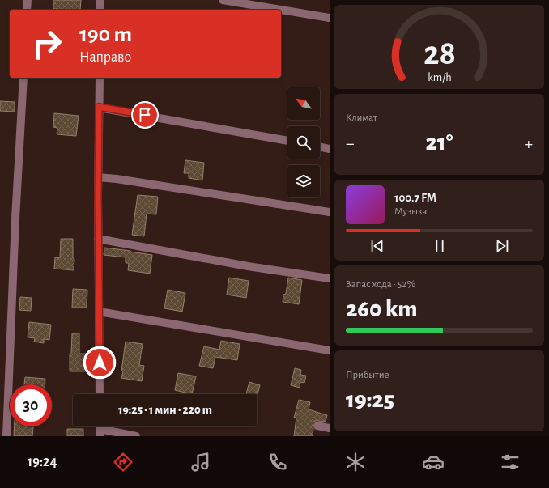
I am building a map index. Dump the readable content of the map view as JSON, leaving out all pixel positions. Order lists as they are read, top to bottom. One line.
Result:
{"north":"top left","page":{"turn":["190 m","Направо"],"tile":["Климат",["Запас хода · 52%","260 km"],["Прибытие","19:25"]],"heat":["−","21°","+"],"song":["100.7 FM","Музыка"],"limit":"30","trip":"19:25 · 1 мин · 220 m","tabs":"19:24","gauge":["28","km/h"]}}
